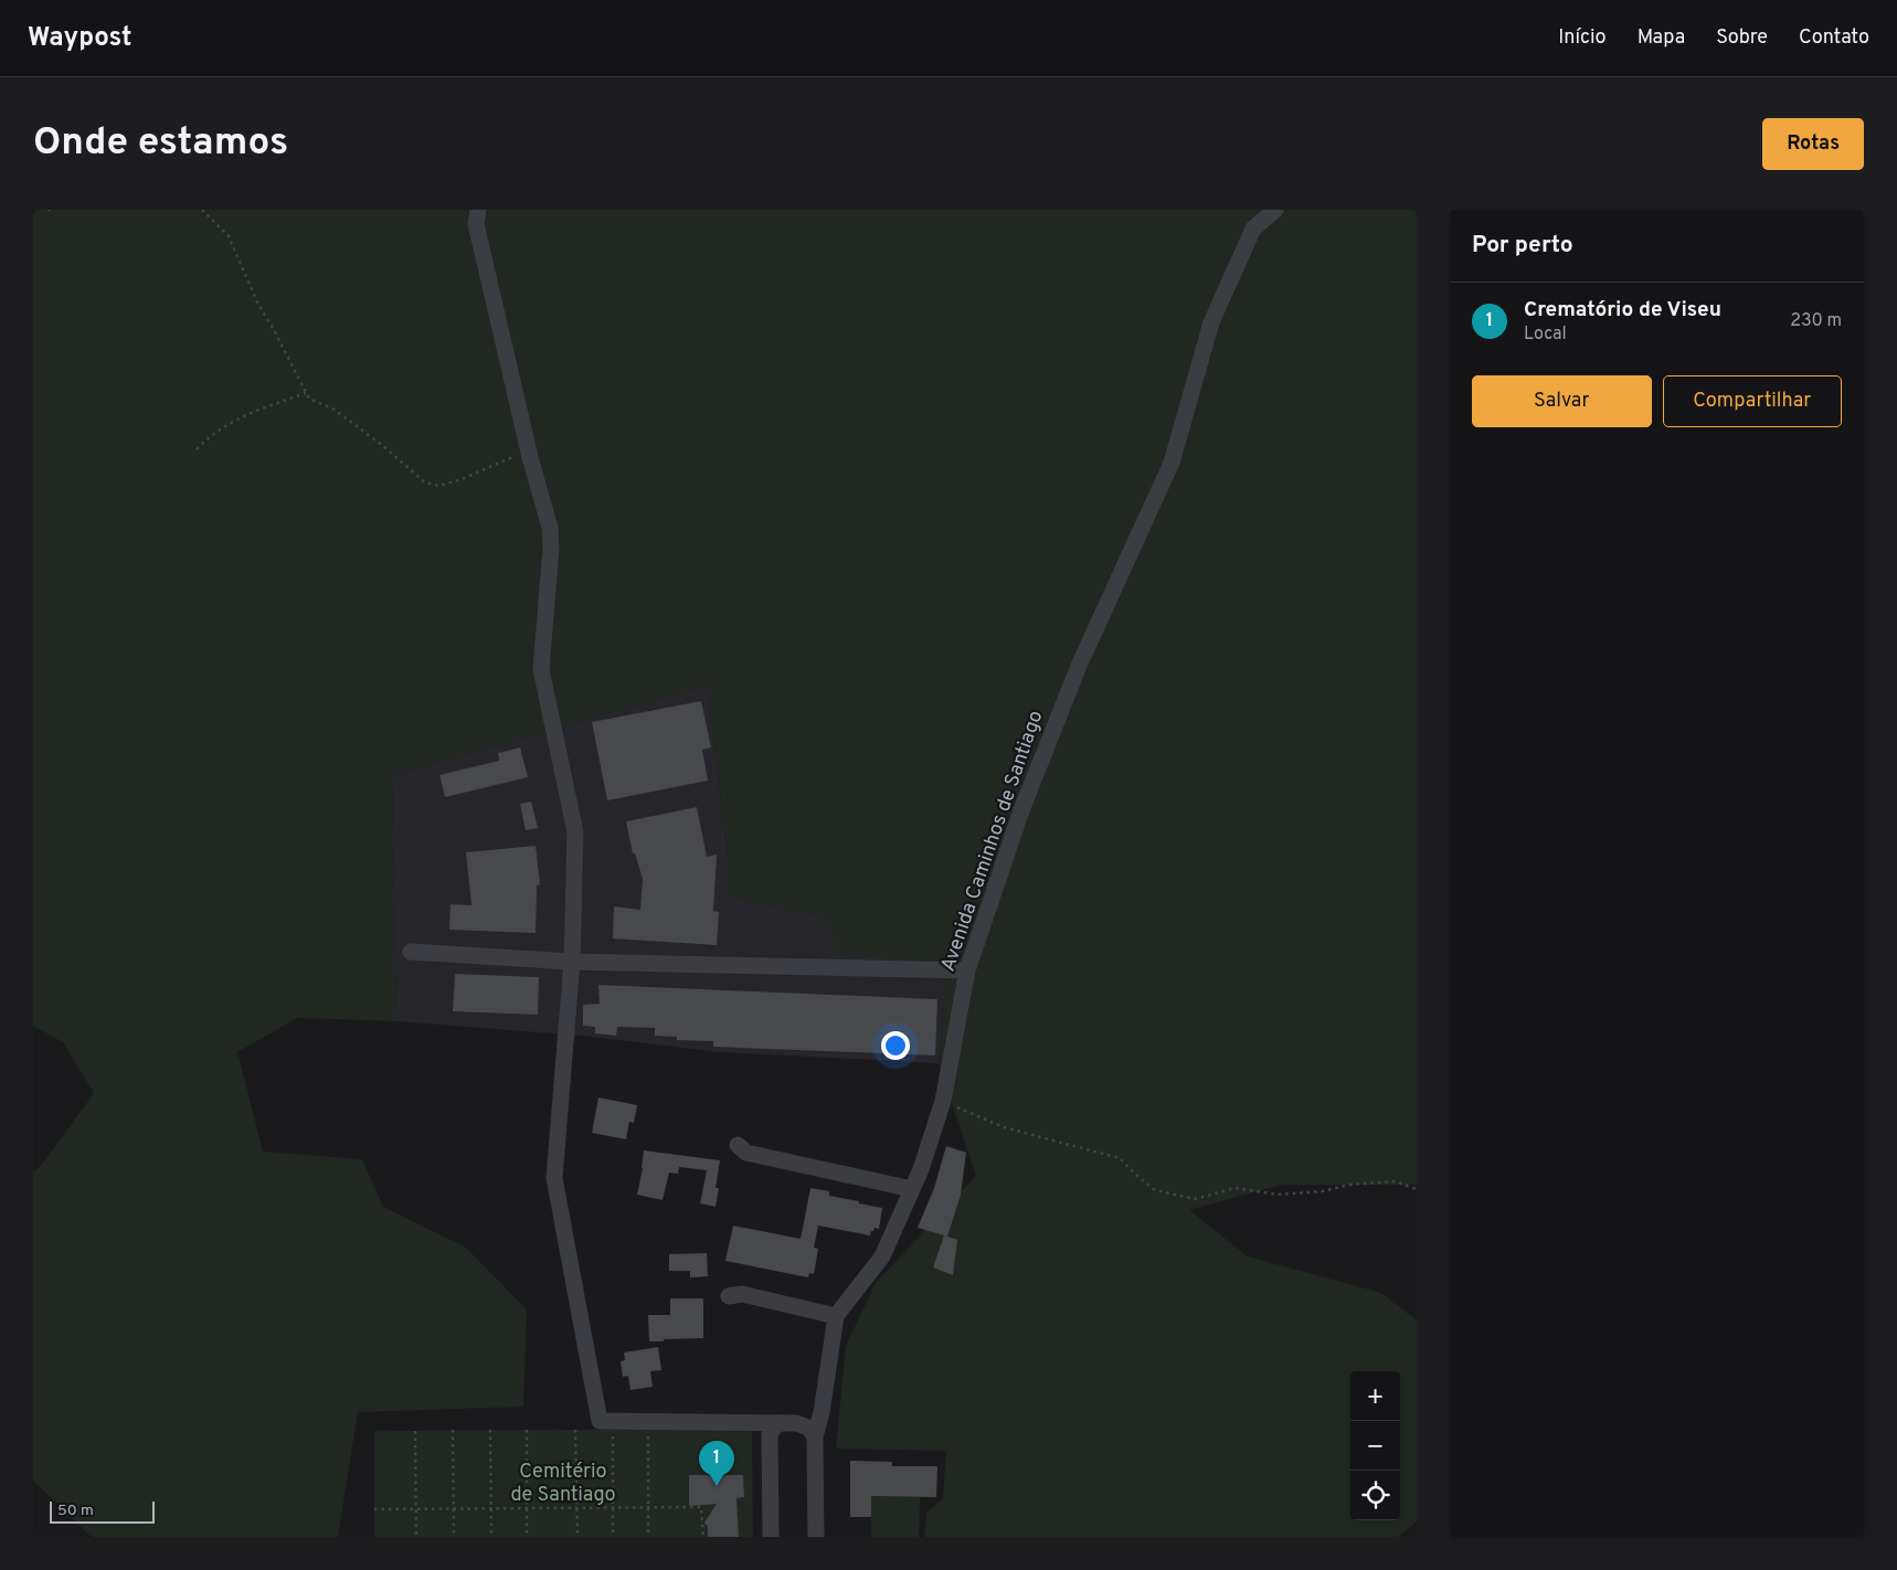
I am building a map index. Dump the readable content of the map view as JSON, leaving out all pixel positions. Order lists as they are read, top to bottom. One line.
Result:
{"streets":{"street":["Avenida Caminhos de Santiago"]},"parks":["Cemitério de Santiago"],"scale_bar":"50 m","page":{"header":"Waypost","nav":["Início","Mapa","Sobre","Contato"],"buttons":["Rotas",["Salvar","Compartilhar"]],"title":"Onde estamos","heading":"Por perto","list":[{"mark":"1","name":"Crematório de Viseu","note":"Local","value":"230 m"}],"map_buttons":["+","−"],"pins":"1","scale":"50 m"}}
